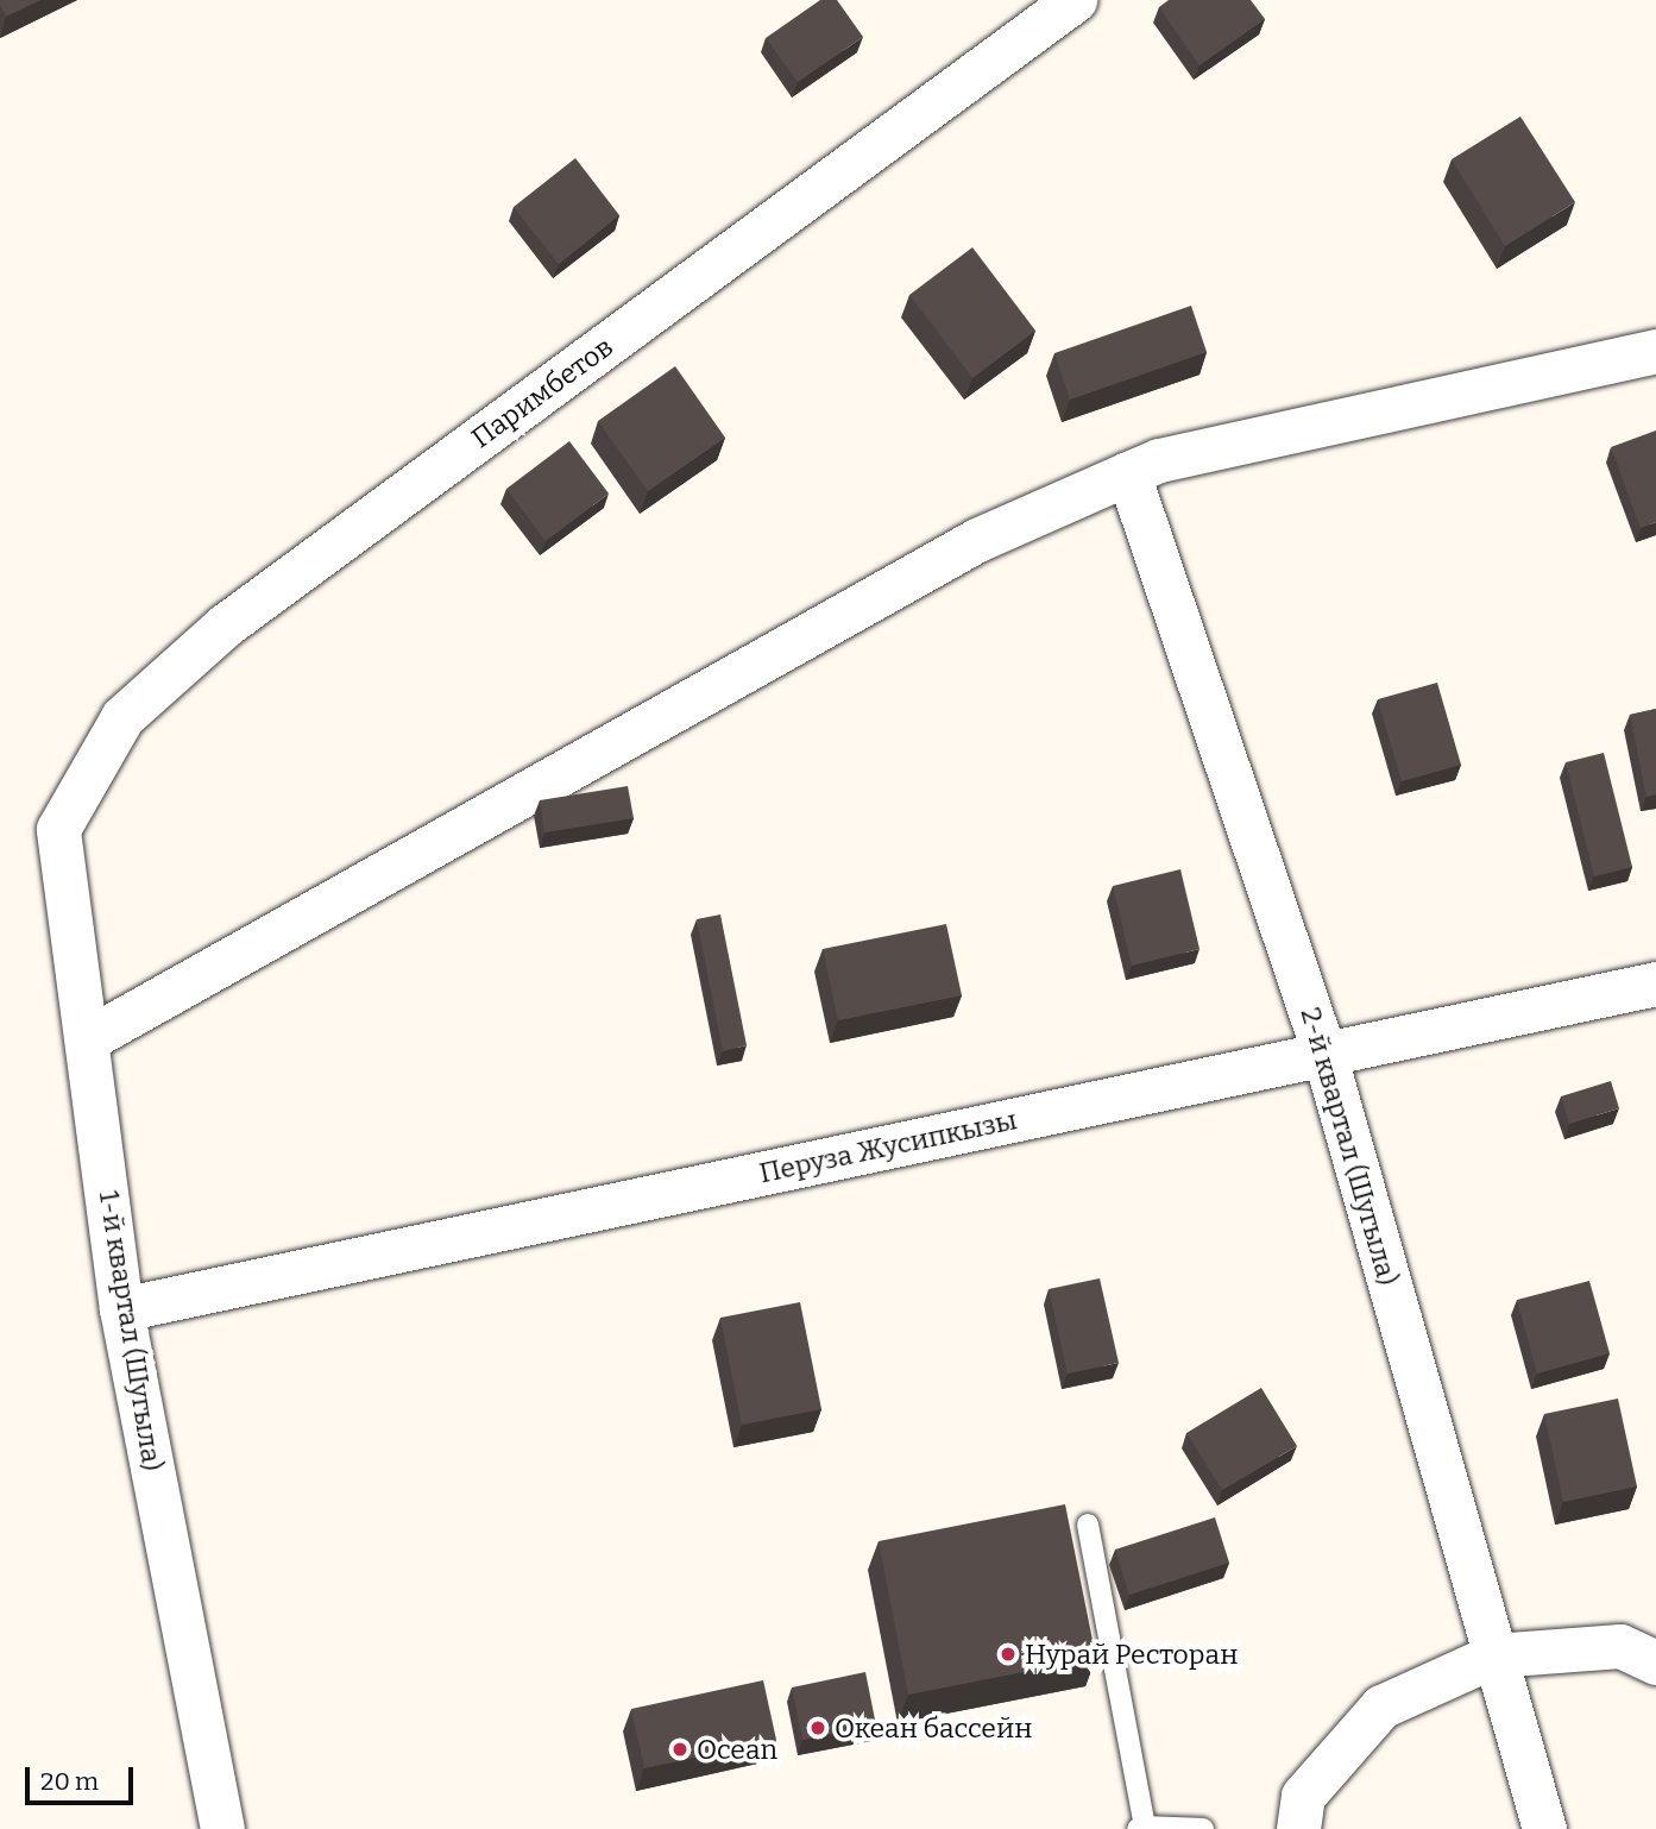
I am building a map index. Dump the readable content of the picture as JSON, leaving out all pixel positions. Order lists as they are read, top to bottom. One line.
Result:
{"streets":{"street":["Паримбетов","Перуза Жусипкызы","2-й квартал (Шугыла)","1-й квартал (Шугыла)"]},"crossings":[["Паримбетов","1-й квартал (Шугыла)"],["Перуза Жусипкызы","2-й квартал (Шугыла)"],["Перуза Жусипкызы","1-й квартал (Шугыла)"]],"places":["Нурай Ресторан","Океан бассейн","Ocean"],"scale_bar":"20 m"}
